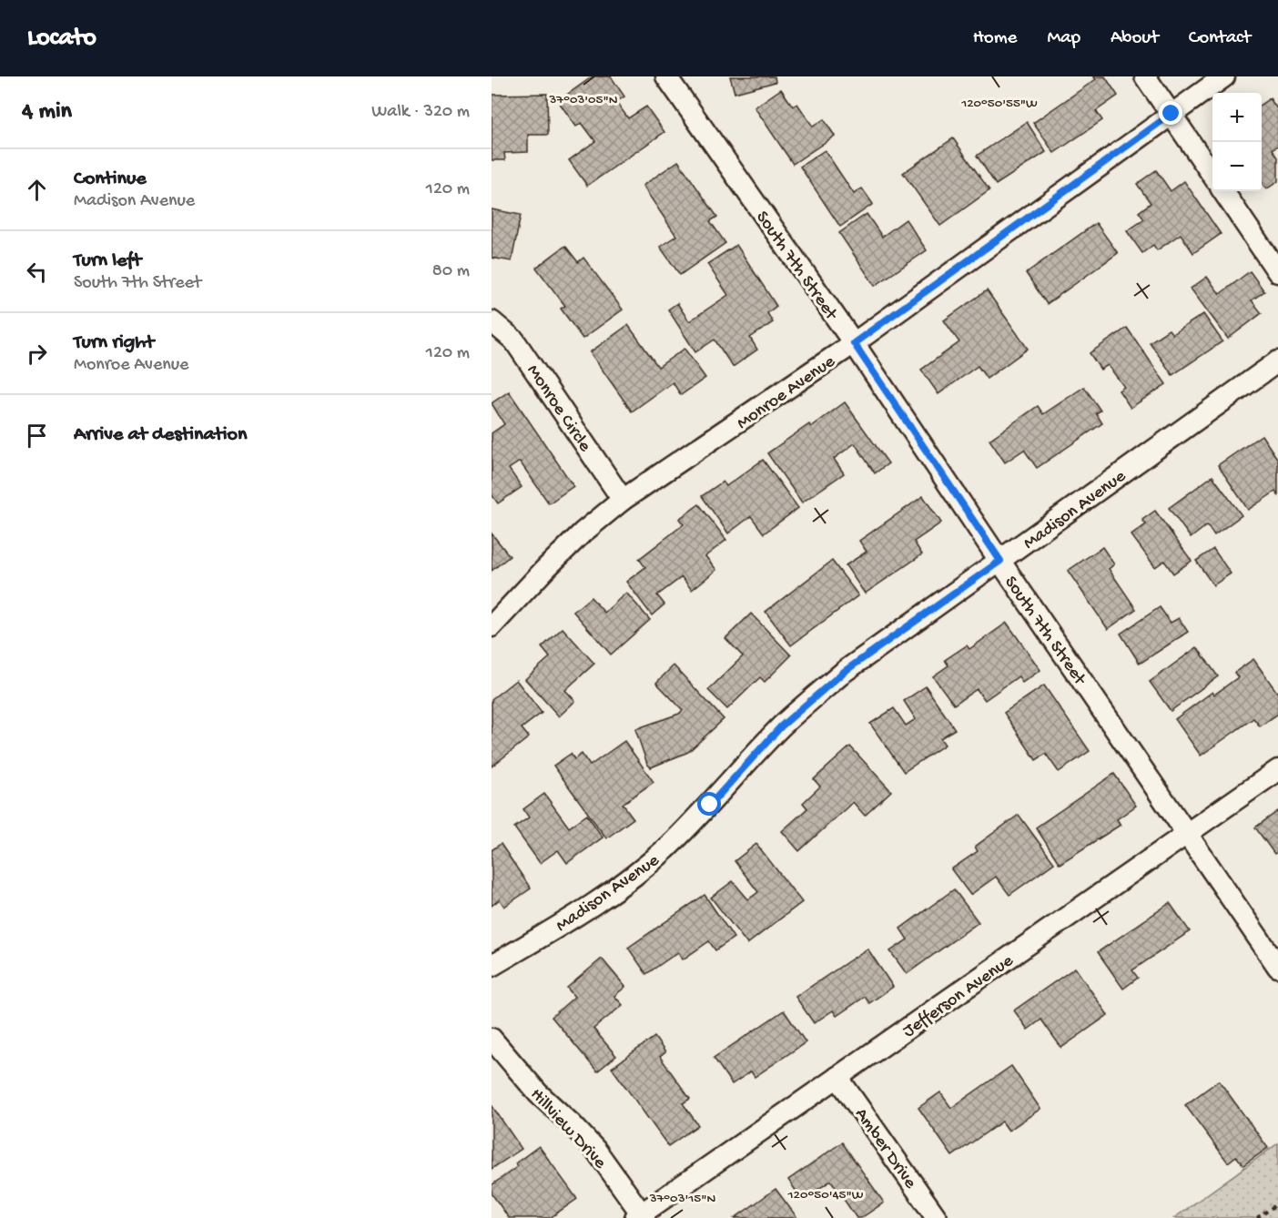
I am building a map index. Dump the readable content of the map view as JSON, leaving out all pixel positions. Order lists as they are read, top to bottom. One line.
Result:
{"streets":{"street":["South 7th Street","Monroe Avenue","Monroe Circle","Madison Avenue","Jefferson Avenue","Hillview Drive","Amber Drive"]},"crossings":[["South 7th Street","Monroe Avenue"],["South 7th Street","Madison Avenue"],["South 7th Street","Jefferson Avenue"],["Monroe Avenue","Monroe Circle"],["Jefferson Avenue","Hillview Drive"],["Jefferson Avenue","Amber Drive"]],"page":{"header":"Locato","nav":["Home","Map","About","Contact"],"heading":["4 min","Walk · 320 m"],"map_buttons":["+","−"],"list":[["Continue","Madison Avenue","120 m"],["Turn left","South 7th Street","80 m"],["Turn right","Monroe Avenue","120 m"],"Arrive at destination"]},"coordinates":["37°03'05\"N","120°50'55\"W","120°50'45\"W","37°03'15\"N"]}
